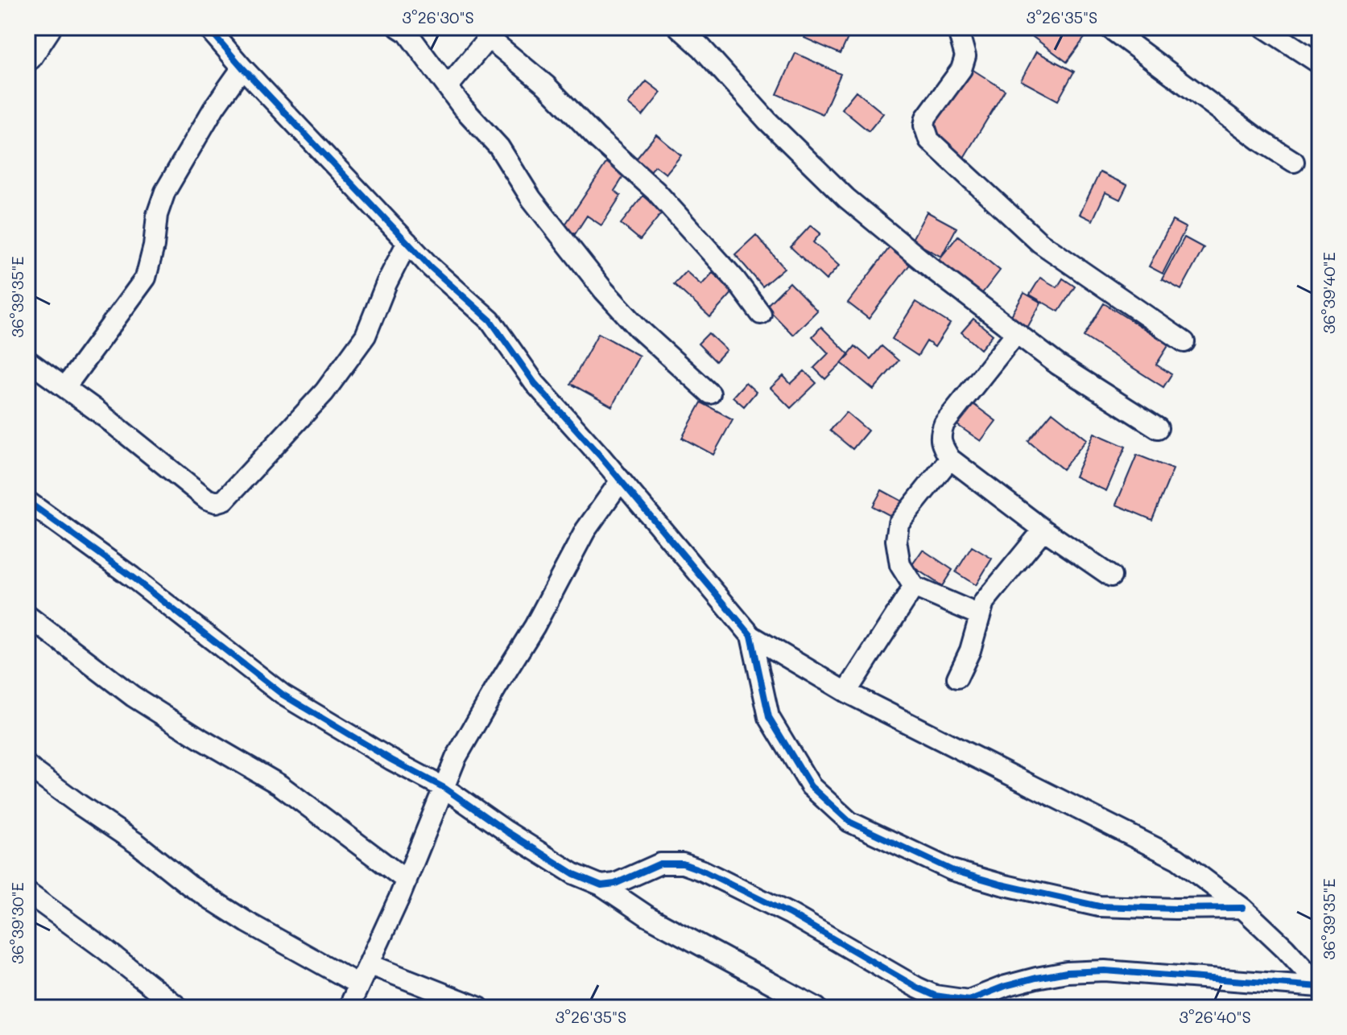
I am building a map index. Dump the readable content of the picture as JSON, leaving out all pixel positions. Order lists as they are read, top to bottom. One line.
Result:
{"coordinates":["3°26'30\"S","3°26'35\"S","36°39'40\"E","36°39'35\"E","36°39'30\"E","3°26'40\"S"]}
